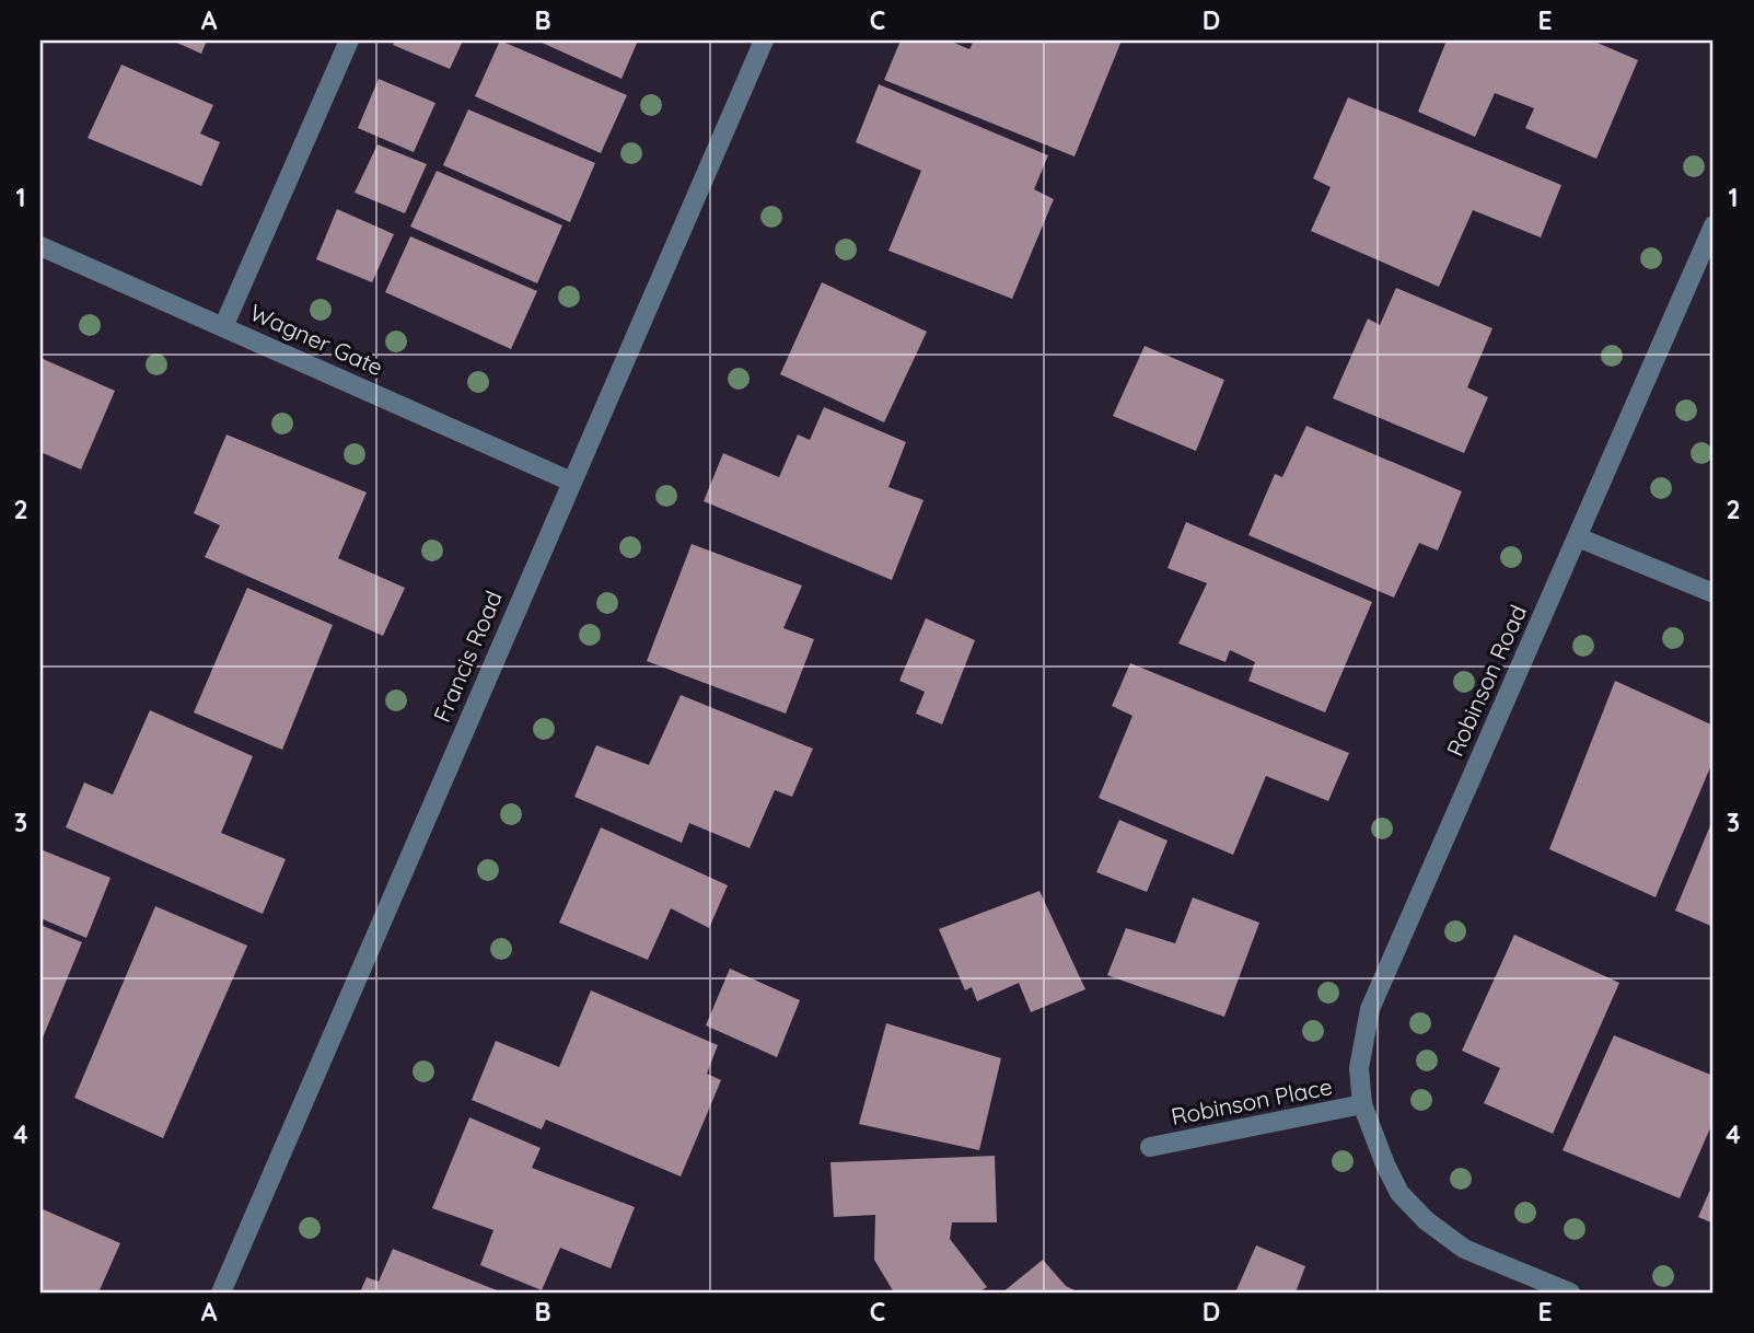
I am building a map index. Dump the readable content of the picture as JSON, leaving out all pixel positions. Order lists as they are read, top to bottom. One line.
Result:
{"streets":{"street":["Wagner Gate","Francis Road","Robinson Road","Robinson Place"]},"crossings":[["Wagner Gate","Francis Road"],["Robinson Road","Robinson Place"]],"grid":{"columns":["A","B","C","D","E"],"rows":["1","2","3","4"]}}
